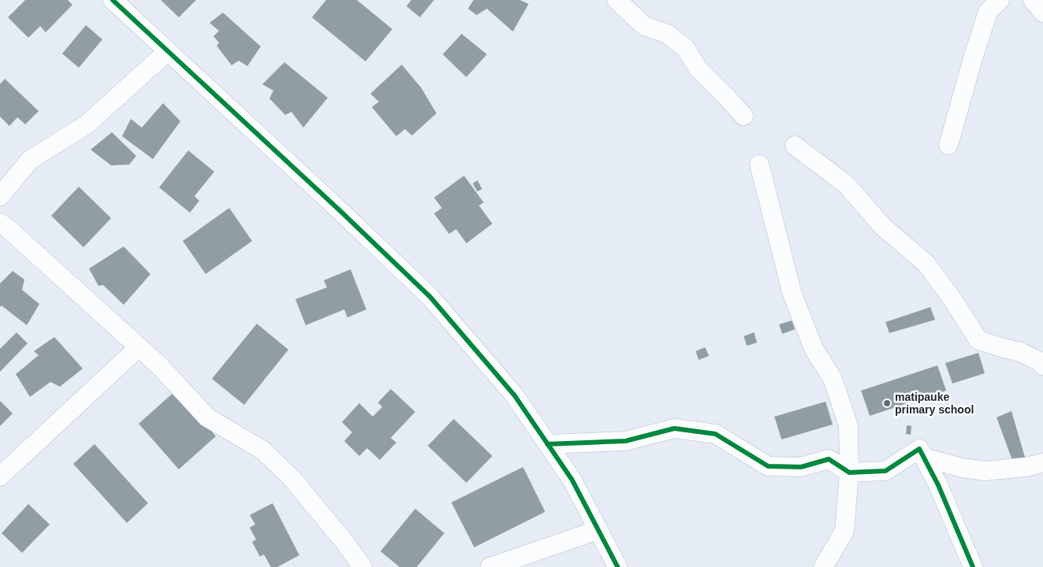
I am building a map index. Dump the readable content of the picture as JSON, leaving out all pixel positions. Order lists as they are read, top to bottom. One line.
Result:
{"places":["matipauke primary school"]}
